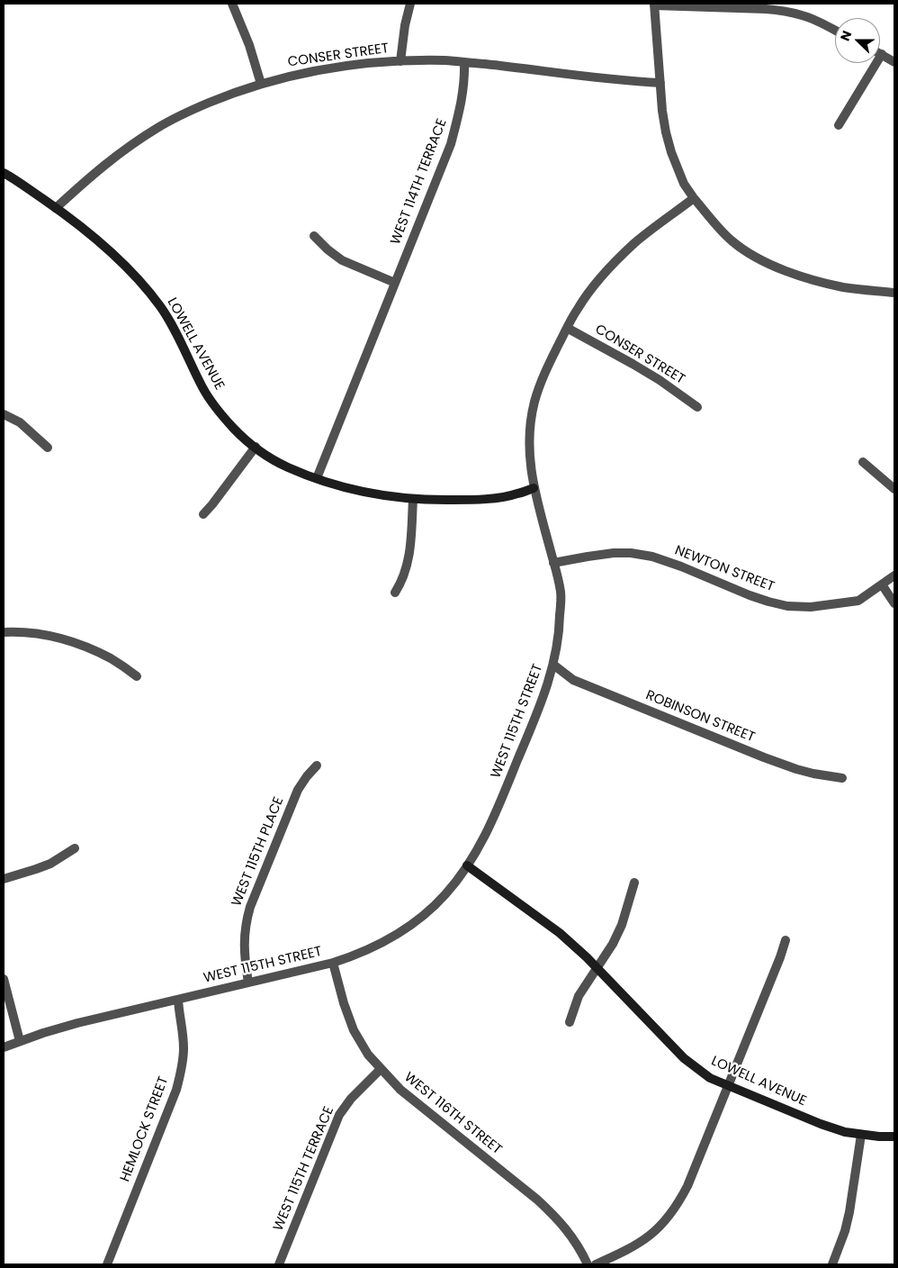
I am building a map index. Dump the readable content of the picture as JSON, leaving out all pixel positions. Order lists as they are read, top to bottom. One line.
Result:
{"streets":{"street":["CONSER STREET","WEST 114TH TERRACE","LOWELL AVENUE","NEWTON STREET","ROBINSON STREET","WEST 115TH STREET","WEST 115TH PLACE","WEST 116TH STREET","HEMLOCK STREET","WEST 115TH TERRACE"]},"crossings":[["CONSER STREET","WEST 114TH TERRACE"],["CONSER STREET","LOWELL AVENUE"],["CONSER STREET","WEST 115TH STREET"],["WEST 114TH TERRACE","LOWELL AVENUE"],["LOWELL AVENUE","WEST 115TH STREET"],["NEWTON STREET","WEST 115TH STREET"],["ROBINSON STREET","WEST 115TH STREET"],["WEST 115TH STREET","WEST 115TH PLACE"],["WEST 115TH STREET","WEST 116TH STREET"],["WEST 115TH STREET","HEMLOCK STREET"],["WEST 116TH STREET","WEST 115TH TERRACE"]],"north":"left"}
